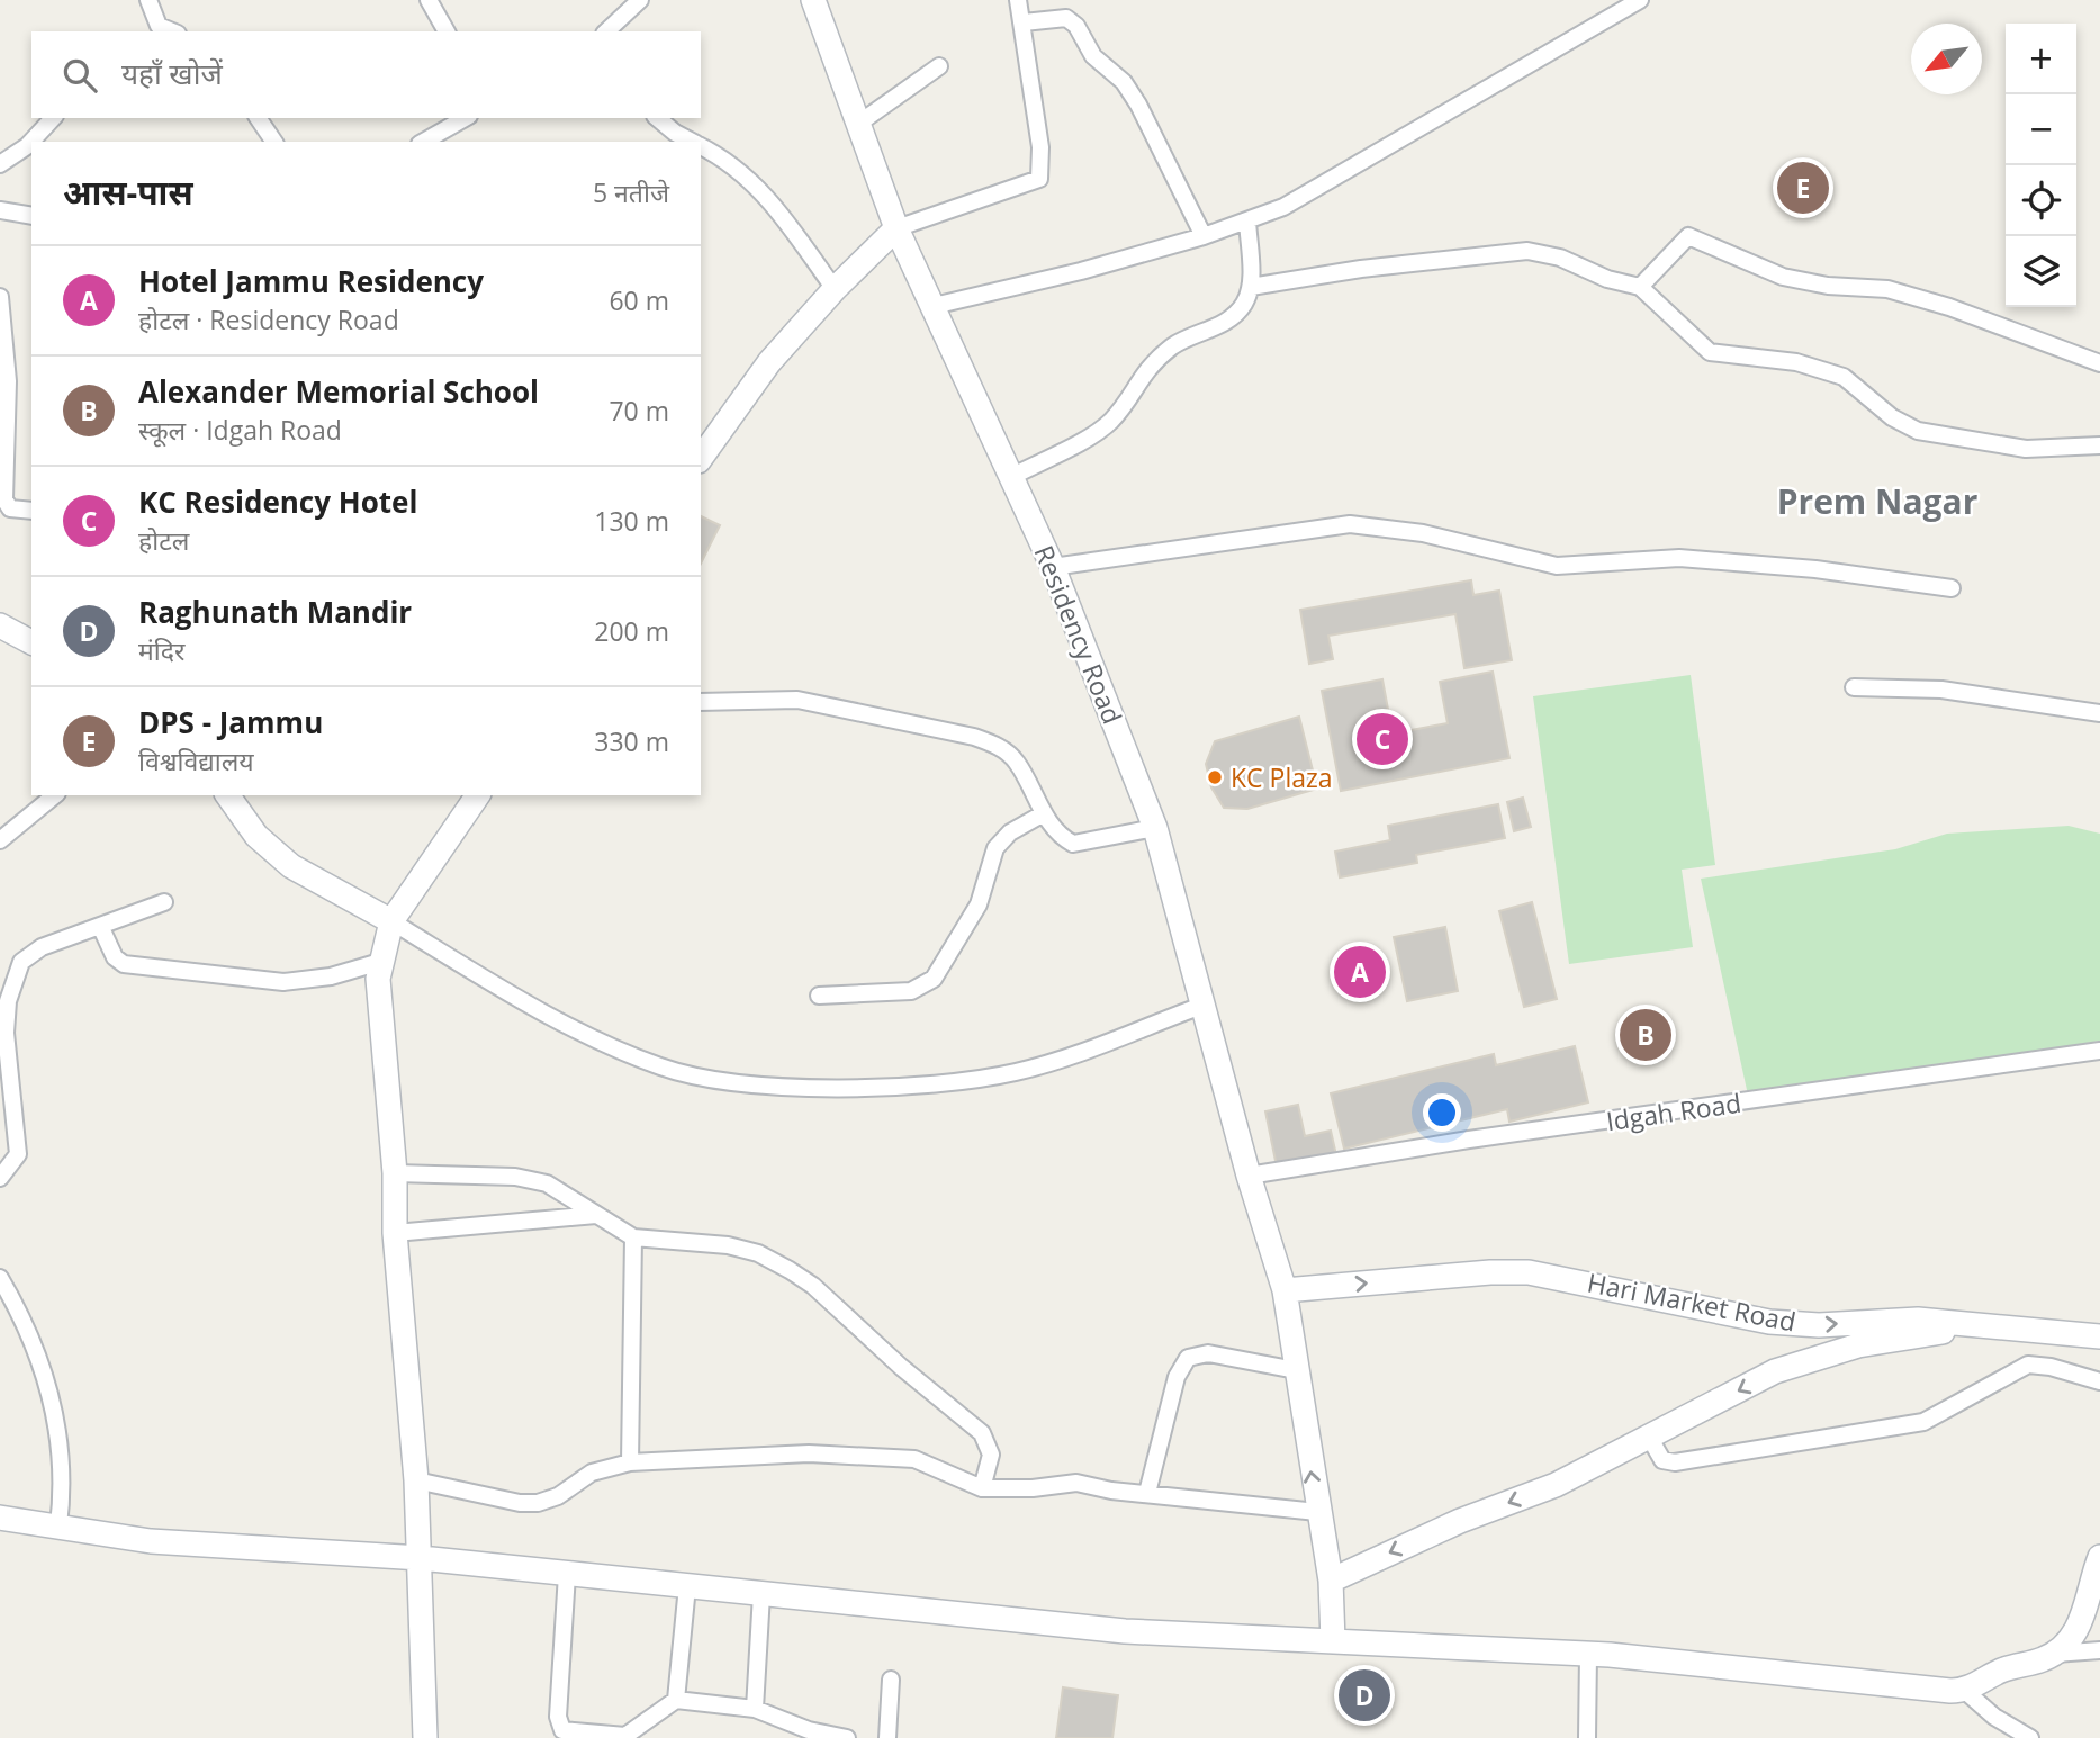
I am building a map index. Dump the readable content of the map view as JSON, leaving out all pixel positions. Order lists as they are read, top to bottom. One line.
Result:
{"streets":{"street":["Residency Road","Idgah Road","Hari Market Road"]},"crossings":[["Residency Road","Idgah Road"],["Residency Road","Hari Market Road"]],"districts":["Prem Nagar"],"places":["KC Plaza"],"north":"bottom left","page":{"map_buttons":["+","−"],"search":"यहाँ खोजें","heading":["आस-पास","5 नतीजे"],"pins":["E","C","A","B","D"],"list":[{"mark":"A","name":"Hotel Jammu Residency","note":"होटल · Residency Road","value":"60 m"},{"mark":"B","name":"Alexander Memorial School","note":"स्कूल · Idgah Road","value":"70 m"},{"mark":"C","name":"KC Residency Hotel","note":"होटल","value":"130 m"},{"mark":"D","name":"Raghunath Mandir","note":"मंदिर","value":"200 m"},{"mark":"E","name":"DPS - Jammu","note":"विश्वविद्यालय","value":"330 m"}]}}
